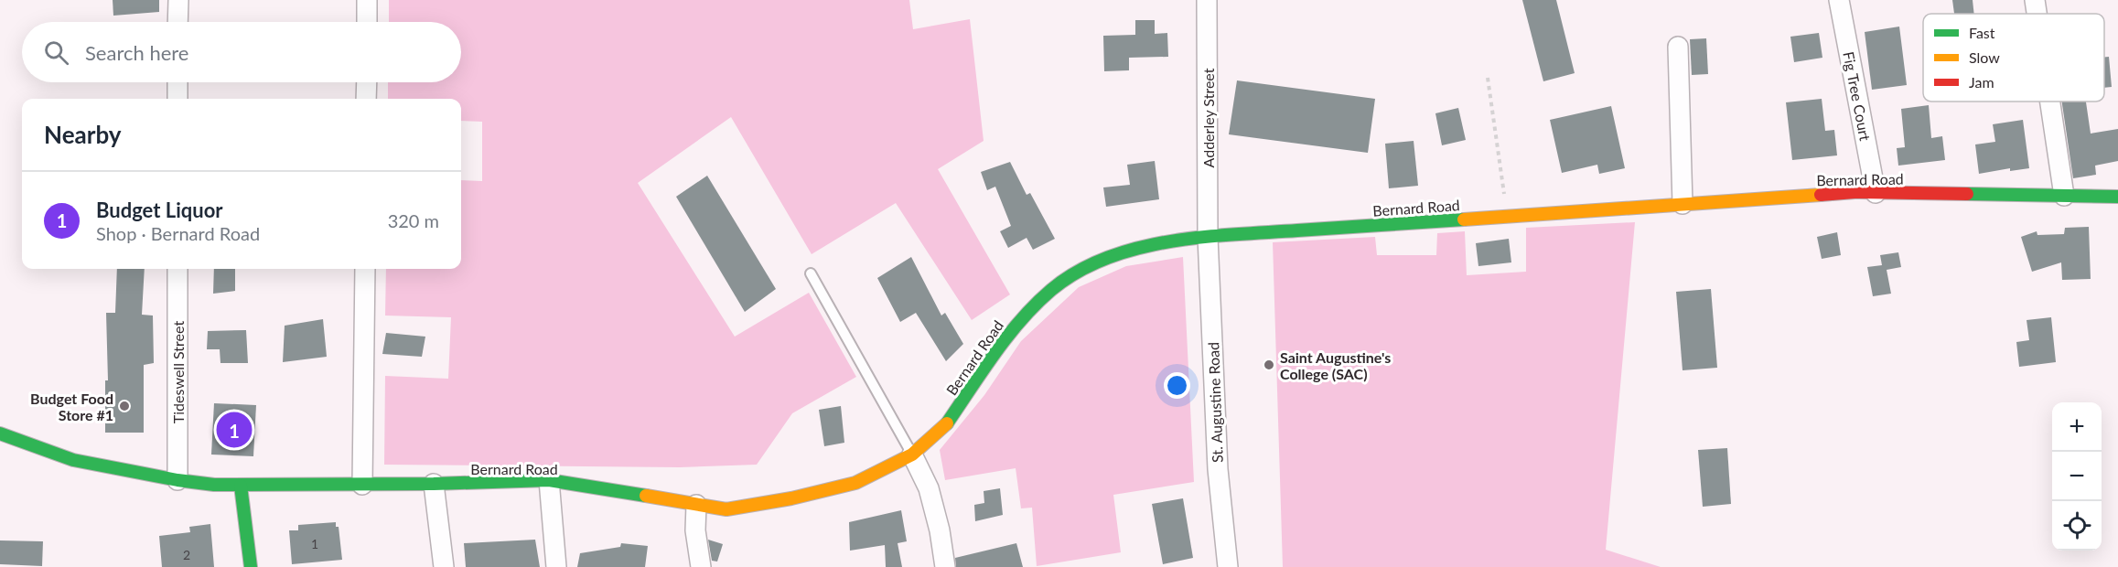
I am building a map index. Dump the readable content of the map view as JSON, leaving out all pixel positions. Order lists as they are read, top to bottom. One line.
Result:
{"streets":{"main road":["Bernard Road"],"street":["Fig Tree Court","Adderley Street","Tideswell Street","St. Augustine Road"]},"crossings":[["Fig Tree Court","Bernard Road"],["Adderley Street","Bernard Road"],["Adderley Street","St. Augustine Road"],["Bernard Road","Tideswell Street"],["Bernard Road","St. Augustine Road"]],"places":["Saint Augustine's College (SAC)","Budget Food Store #1"],"house_numbers":["1","2"],"legend":["Fast","Slow","Jam"],"page":{"search":"Search here","heading":"Nearby","list":[{"mark":"1","name":"Budget Liquor","note":"Shop · Bernard Road","value":"320 m"}],"map_buttons":["+","−"],"pins":"1"}}
